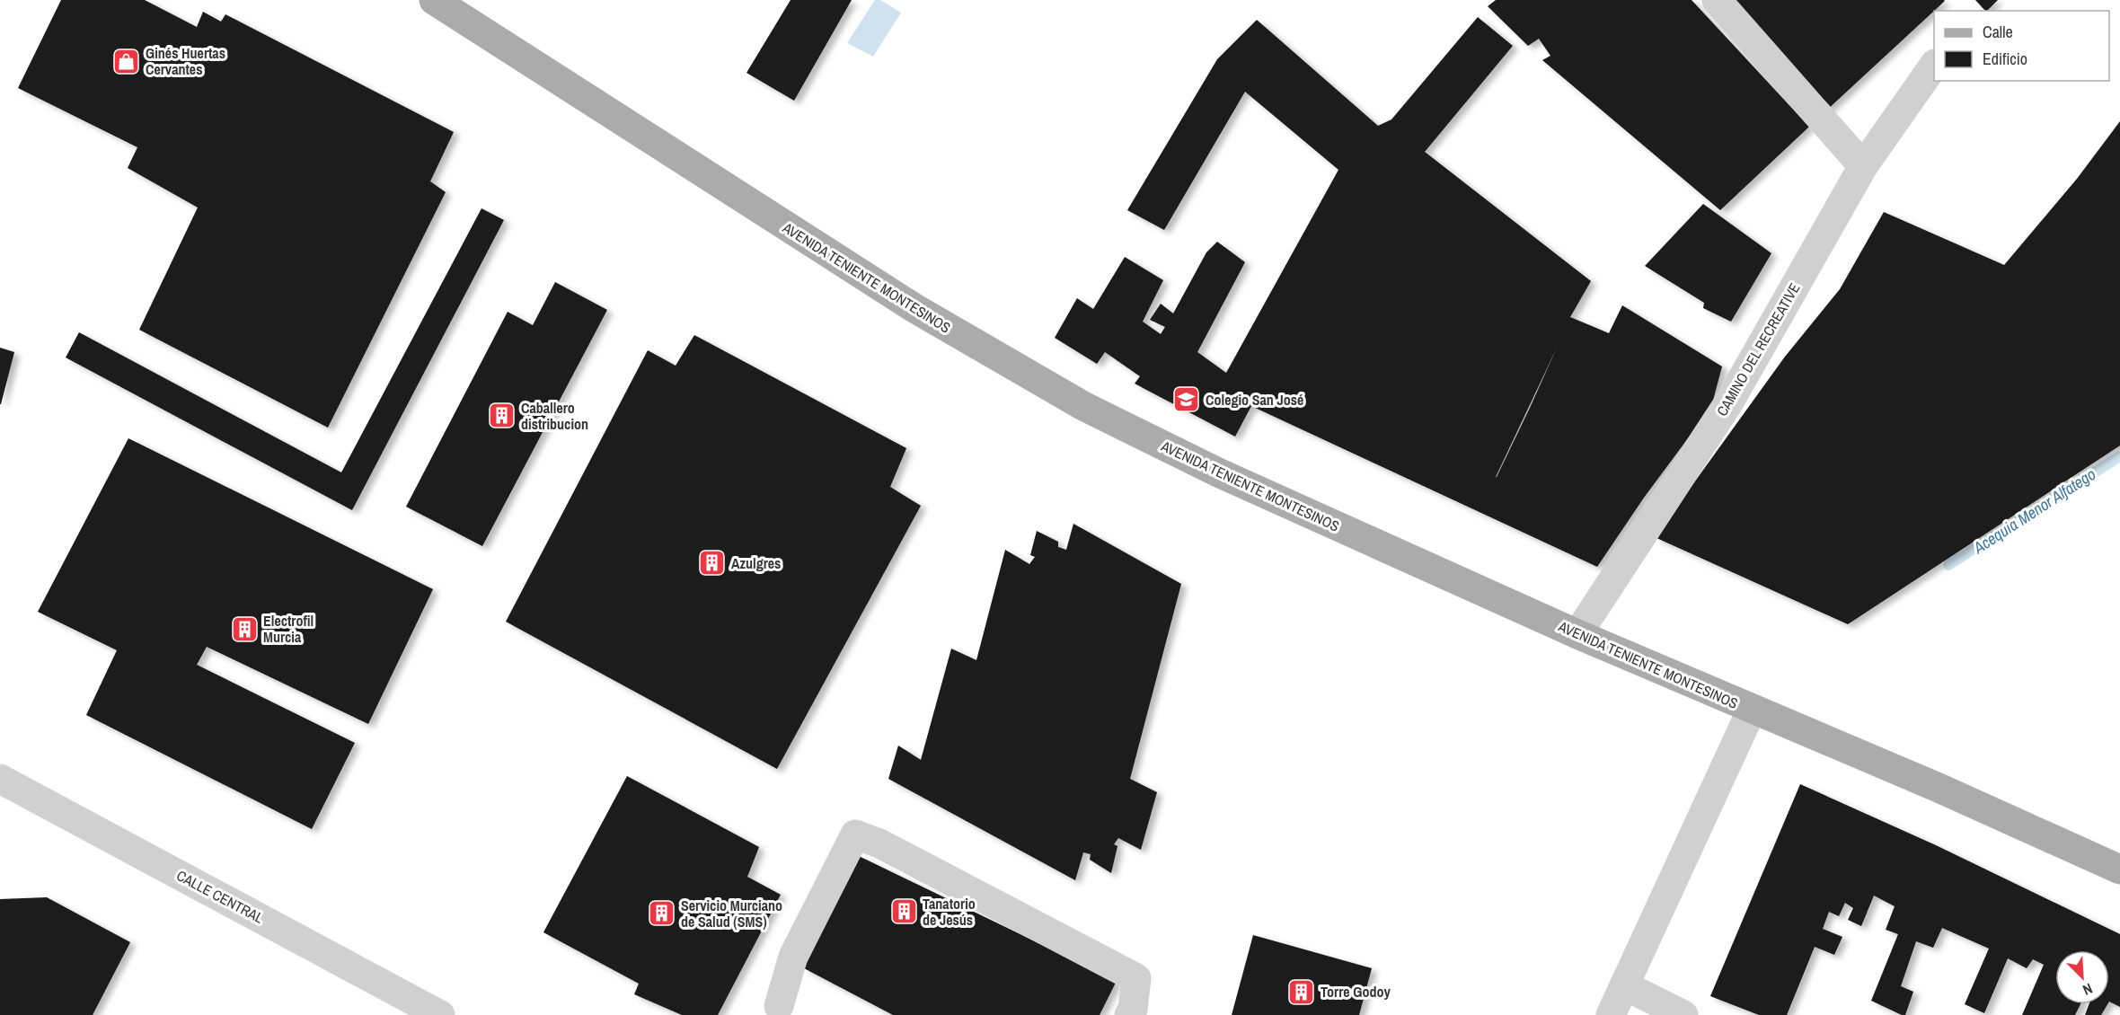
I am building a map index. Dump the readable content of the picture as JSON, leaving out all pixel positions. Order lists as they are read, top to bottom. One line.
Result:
{"streets":{"main road":["AVENIDA TENIENTE MONTESINOS"],"street":["CAMINO DEL RECREATIVE","CALLE CENTRAL"]},"crossings":[["AVENIDA TENIENTE MONTESINOS","CAMINO DEL RECREATIVE"]],"water":["Acequia Menor Alfatego"],"places":{"shop":["Ginés Huertas Cervantes"],"school or university":["Colegio San José"],"building":["Caballero distribucion","Azulgres","Electrofil Murcia","Tanatorio de Jesús","Servicio Murciano de Salud (SMS)","Torre Godoy"]},"legend":["Calle","Edificio"],"north":"bottom right"}
